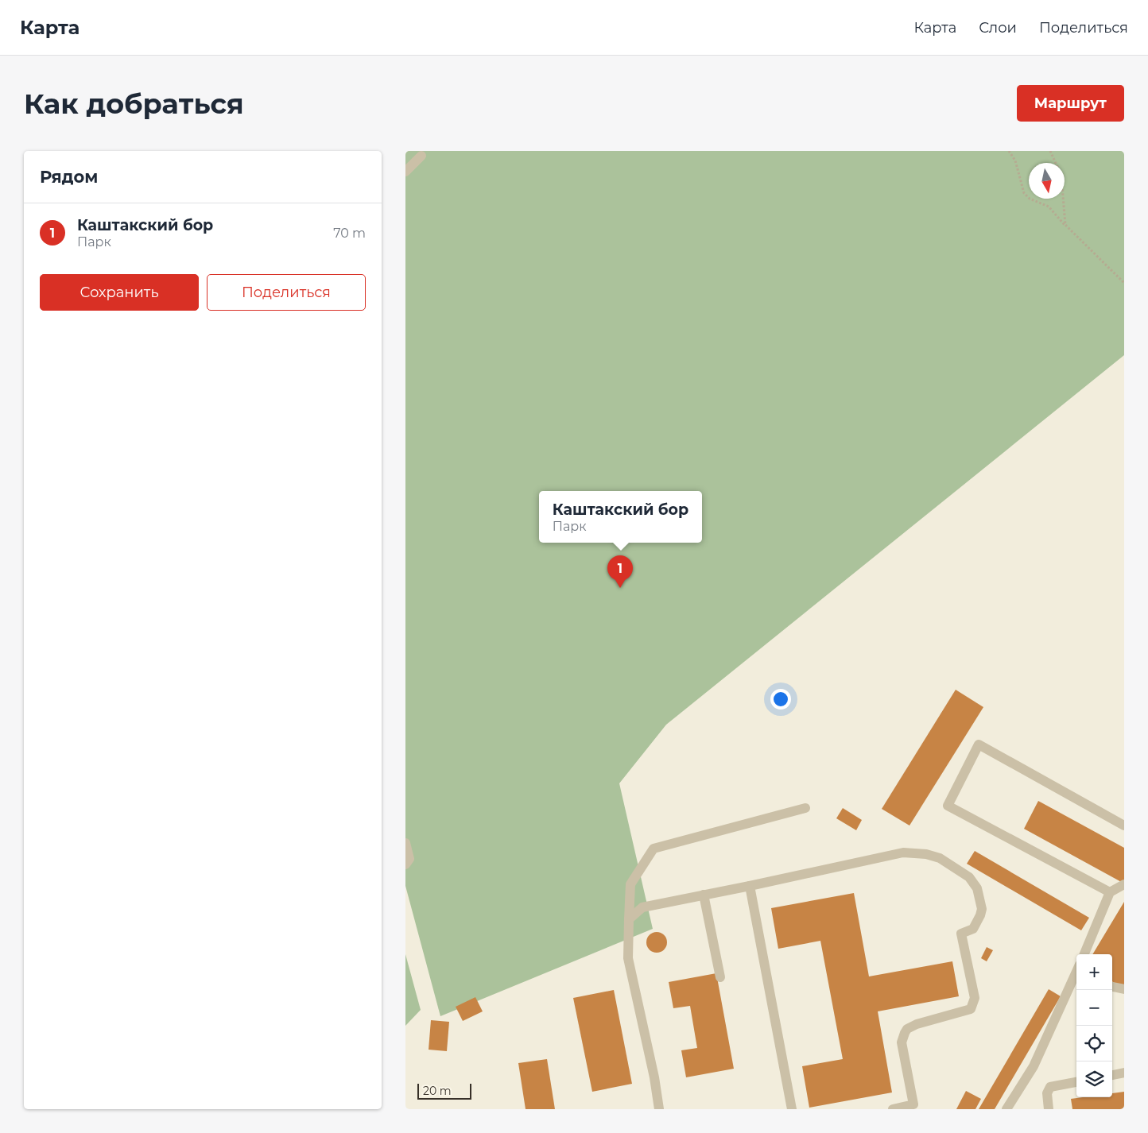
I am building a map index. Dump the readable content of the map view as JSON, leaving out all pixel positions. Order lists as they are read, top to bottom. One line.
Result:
{"scale_bar":"20 m","north":"bottom","page":{"header":"Карта","nav":["Карта","Слои","Поделиться"],"buttons":["Маршрут",["Сохранить","Поделиться"]],"title":"Как добраться","heading":"Рядом","list":[{"mark":"1","name":"Каштакский бор","note":"Парк","value":"70 m"}],"popup":["Каштакский бор","Парк"],"pins":"1","map_buttons":["+","−"],"scale":"20 m"}}
